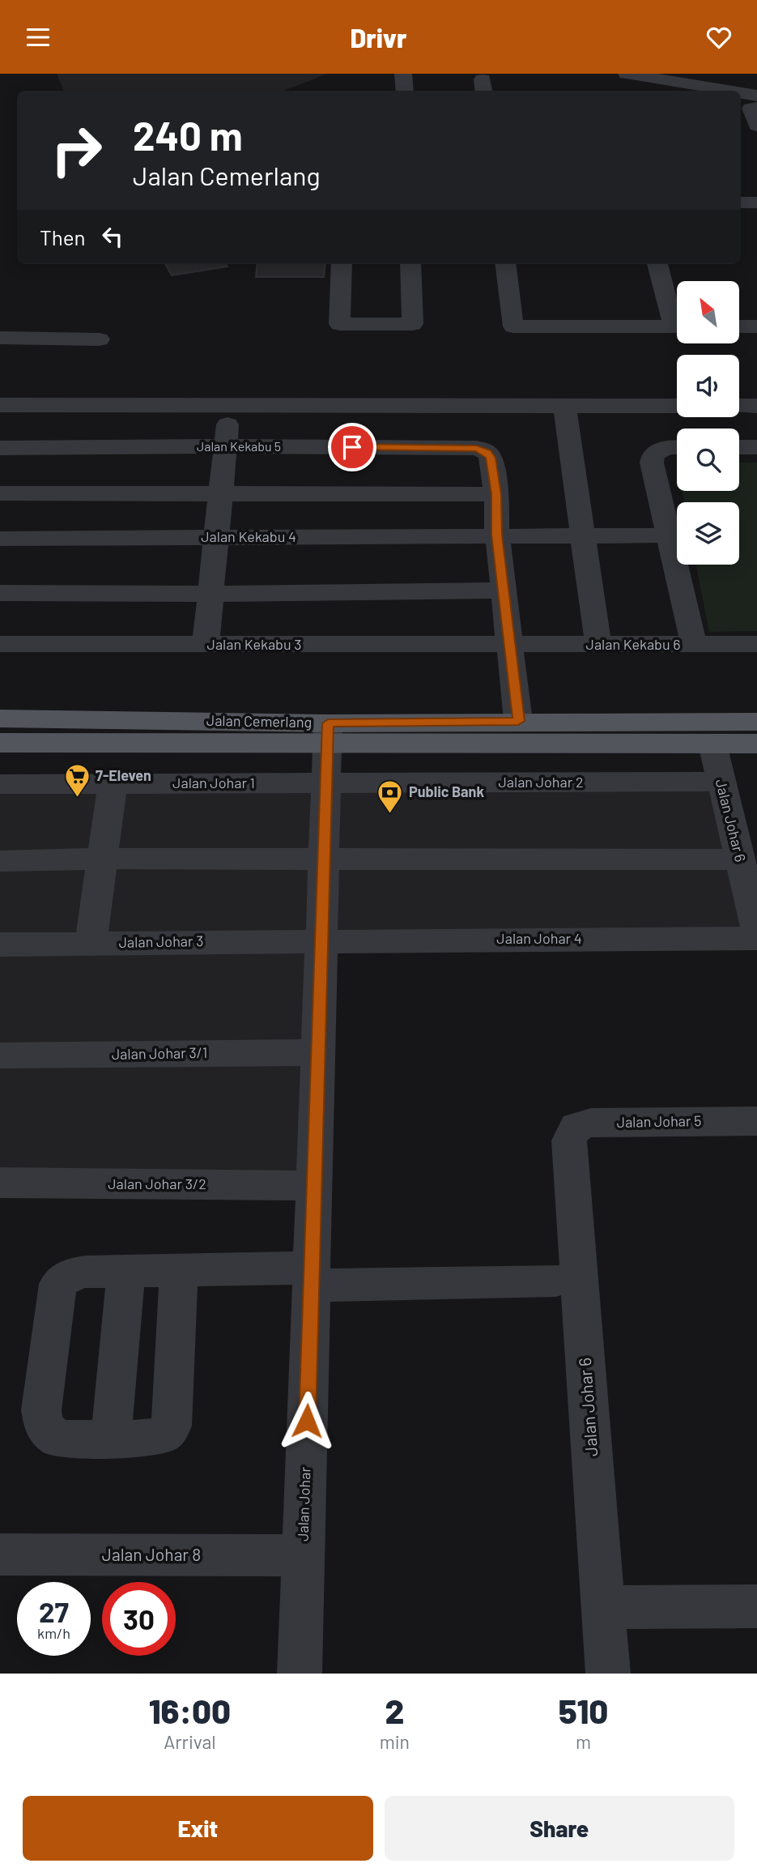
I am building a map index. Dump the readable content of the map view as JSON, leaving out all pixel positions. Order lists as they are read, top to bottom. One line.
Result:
{"streets":{"main road":["Jalan Cemerlang"],"street":["Jalan Kekabu 5","Jalan Kekabu 4","Jalan Kekabu 3","Jalan Kekabu 6","Jalan Johar 2","Jalan Johar 1","Jalan Johar 6","Jalan Johar 4","Jalan Johar 3","Jalan Johar 3/1","Jalan Johar 5","Jalan Johar 3/2","Jalan Johar","Jalan Johar 8"]},"crossings":[["Jalan Kekabu 3","Jalan Kekabu 6"],["Jalan Cemerlang","Jalan Johar 6"],["Jalan Cemerlang","Jalan Johar"],["Jalan Johar 2","Jalan Johar 1"],["Jalan Johar 2","Jalan Johar 6"],["Jalan Johar 2","Jalan Johar"],["Jalan Johar 1","Jalan Johar"],["Jalan Johar 6","Jalan Johar 5"],["Jalan Johar 4","Jalan Johar 3"],["Jalan Johar 4","Jalan Johar"],["Jalan Johar 3","Jalan Johar"],["Jalan Johar 3/1","Jalan Johar"],["Jalan Johar 3/2","Jalan Johar"],["Jalan Johar","Jalan Johar 8"]],"places":{"supermarket":["7-Eleven"],"bank":["Public Bank"]},"north":"top left","page":{"header":"Drivr","turn":["240 m","Jalan Cemerlang"],"then":"Then","speed":"27 km/h","limit":"30","eta":["16:00","Arrival","2","min","510","m"],"buttons":["Exit","Share"]}}
